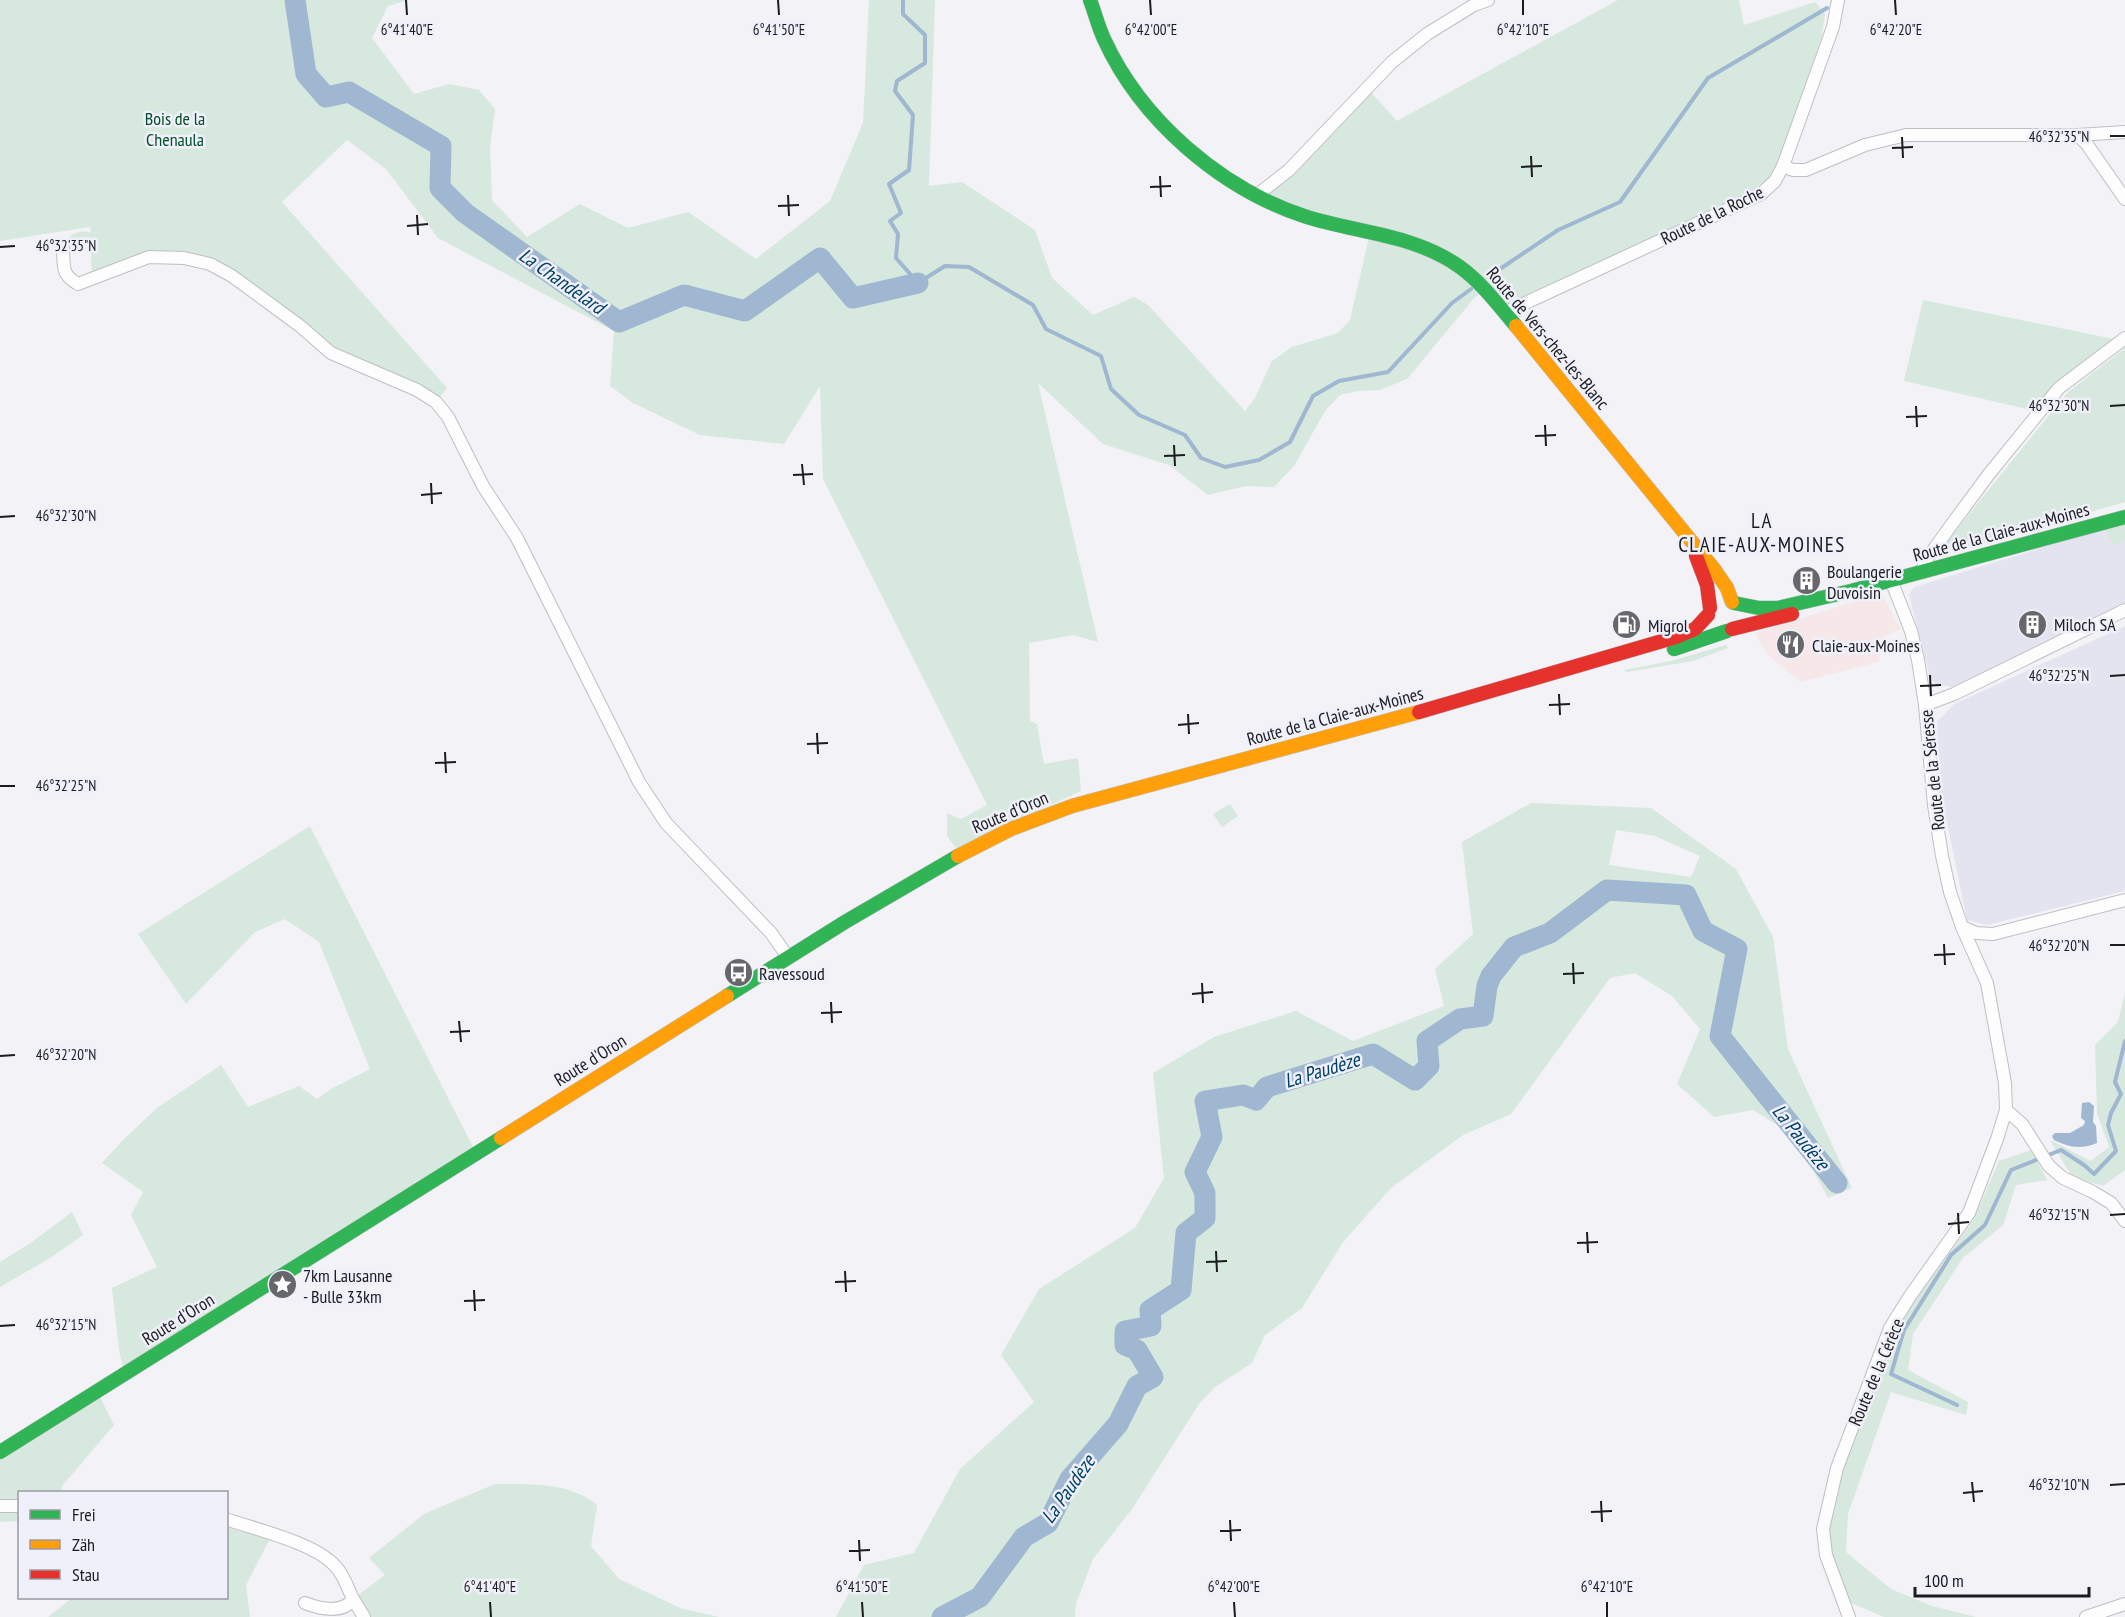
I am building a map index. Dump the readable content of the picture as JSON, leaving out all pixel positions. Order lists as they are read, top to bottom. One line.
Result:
{"streets":{"main road":["Route de Vers-chez-les-Blanc","Route de la Claie-aux-Moines","Route d'Oron"],"street":["Route de la Roche","Route de la Séresse","Route de la Cérèce"]},"crossings":[["Route de la Roche","Route de Vers-chez-les-Blanc"],["Route de Vers-chez-les-Blanc","Route de la Claie-aux-Moines"],["Route de la Claie-aux-Moines","Route de la Séresse"],["Route de la Claie-aux-Moines","Route d'Oron"],["Route de la Séresse","Route de la Cérèce"]],"districts":["LA CLAIE-AUX-MOINES"],"water":["La Chandelard","La Paudèze"],"parks":["Bois de la Chenaula"],"places":{"building":["Boulangerie Duvoisin","Miloch SA"],"fuel station":["Migrol"],"restaurant":["Claie-aux-Moines"],"bus stop":["Ravessoud"],"place":["7km Lausanne - Bulle 33km"]},"legend":["Frei","Zäh","Stau"],"scale_bar":"100 m","coordinates":["6°41'40\"E","6°41'50\"E","6°42'00\"E","6°42'10\"E","6°42'20\"E","46°32'35\"N","46°32'30\"N","46°32'25\"N","46°32'20\"N","46°32'15\"N","46°32'10\"N"]}
